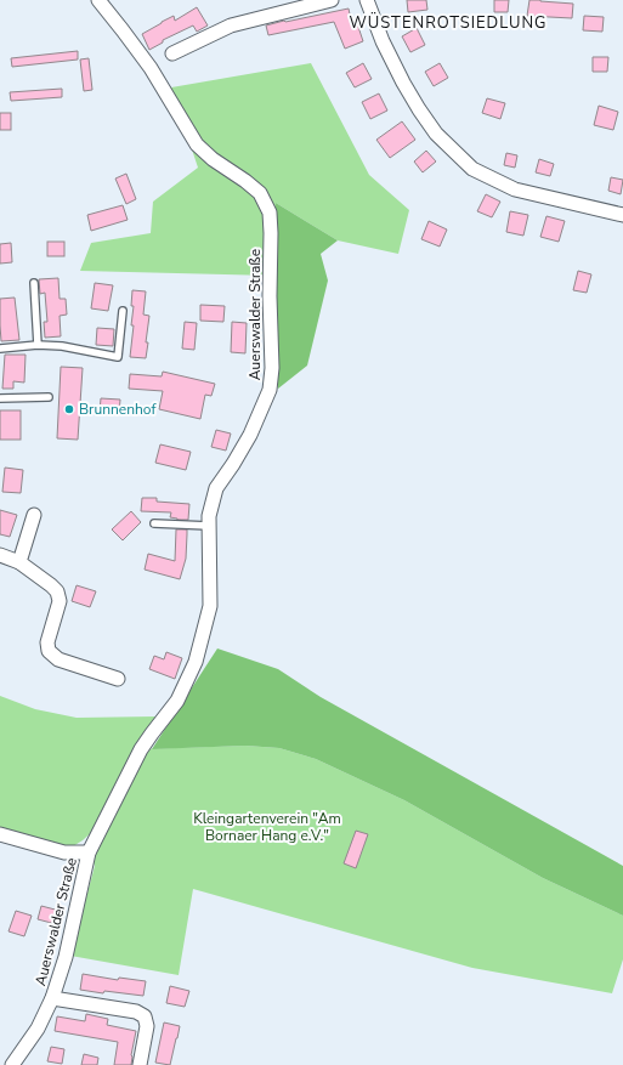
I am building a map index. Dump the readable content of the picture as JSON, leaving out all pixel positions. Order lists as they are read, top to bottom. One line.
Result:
{"streets":{"street":["Auerswalder Straße"]},"districts":["WÜSTENROTSIEDLUNG"],"parks":["Kleingartenverein \"Am Bornaer Hang e.V.\""],"places":["Brunnenhof"]}
